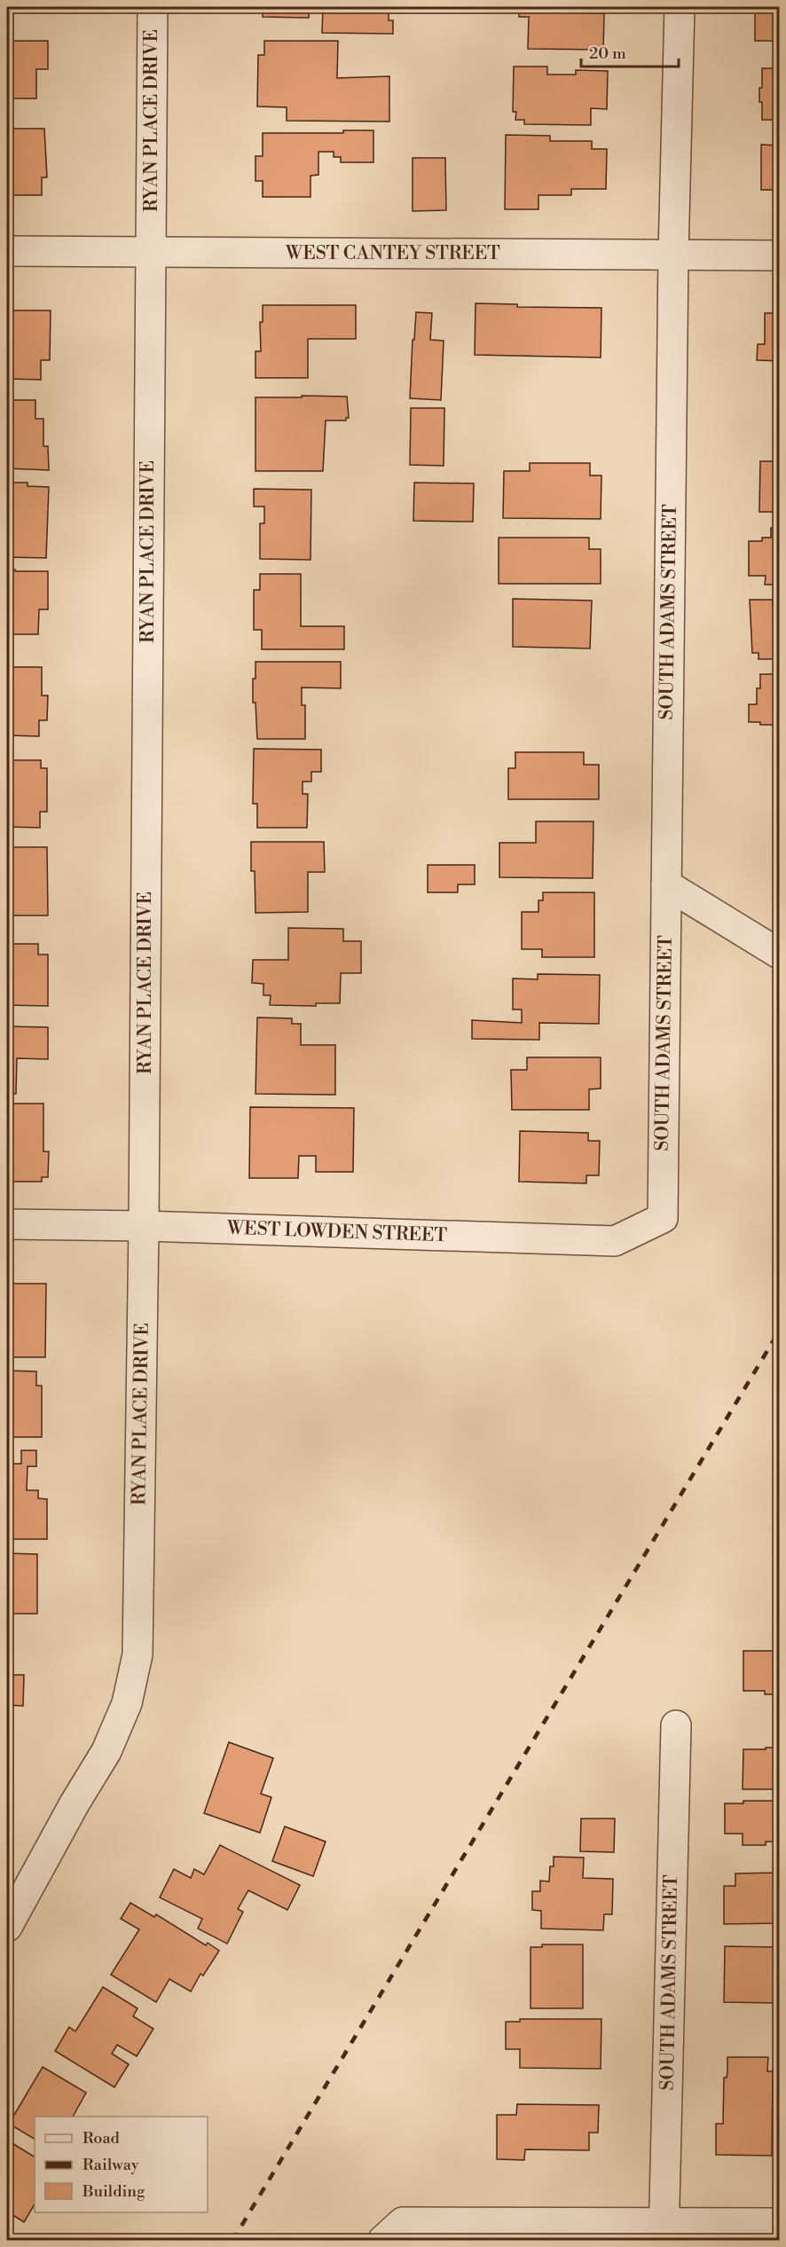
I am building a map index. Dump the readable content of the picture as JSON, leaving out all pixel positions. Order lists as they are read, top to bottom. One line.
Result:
{"streets":{"street":["RYAN PLACE DRIVE","WEST CANTEY STREET","SOUTH ADAMS STREET","WEST LOWDEN STREET"]},"crossings":[["RYAN PLACE DRIVE","WEST CANTEY STREET"],["RYAN PLACE DRIVE","WEST LOWDEN STREET"],["WEST CANTEY STREET","SOUTH ADAMS STREET"],["SOUTH ADAMS STREET","WEST LOWDEN STREET"]],"legend":["Road","Railway","Building"],"scale_bar":"20 m"}
